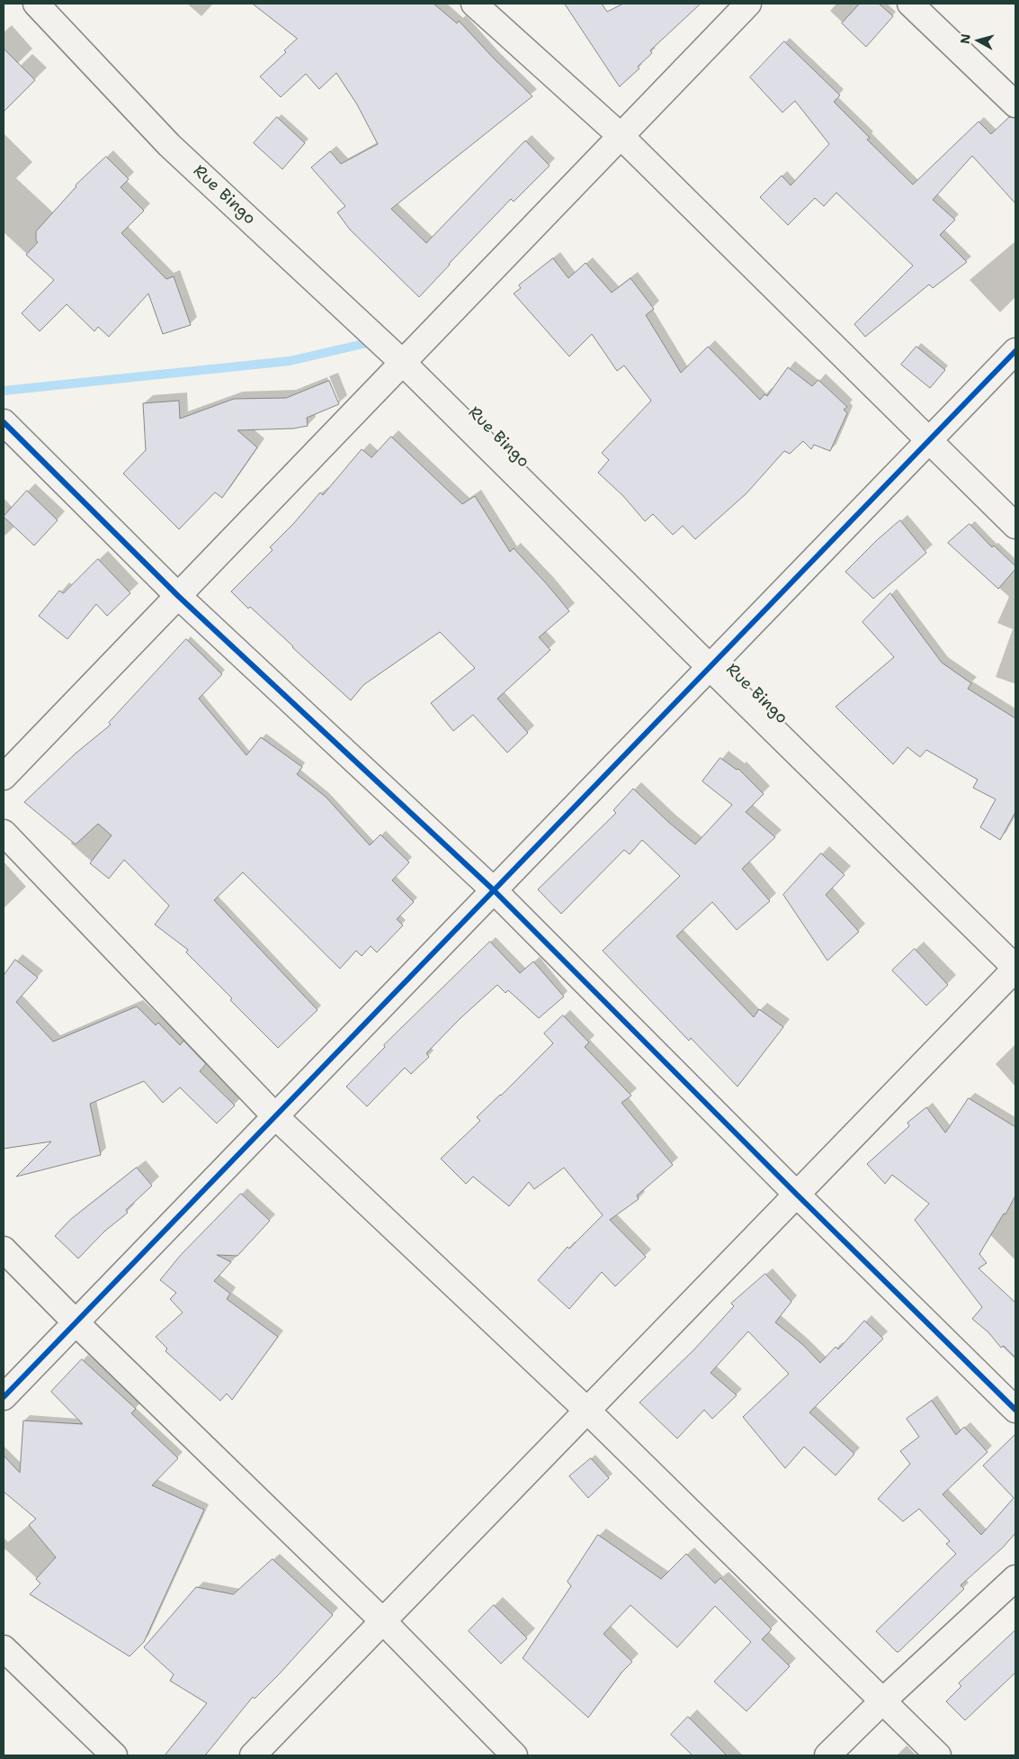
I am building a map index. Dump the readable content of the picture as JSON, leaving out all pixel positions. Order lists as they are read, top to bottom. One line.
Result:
{"streets":{"street":["Rue Bingo"]},"north":"left"}
